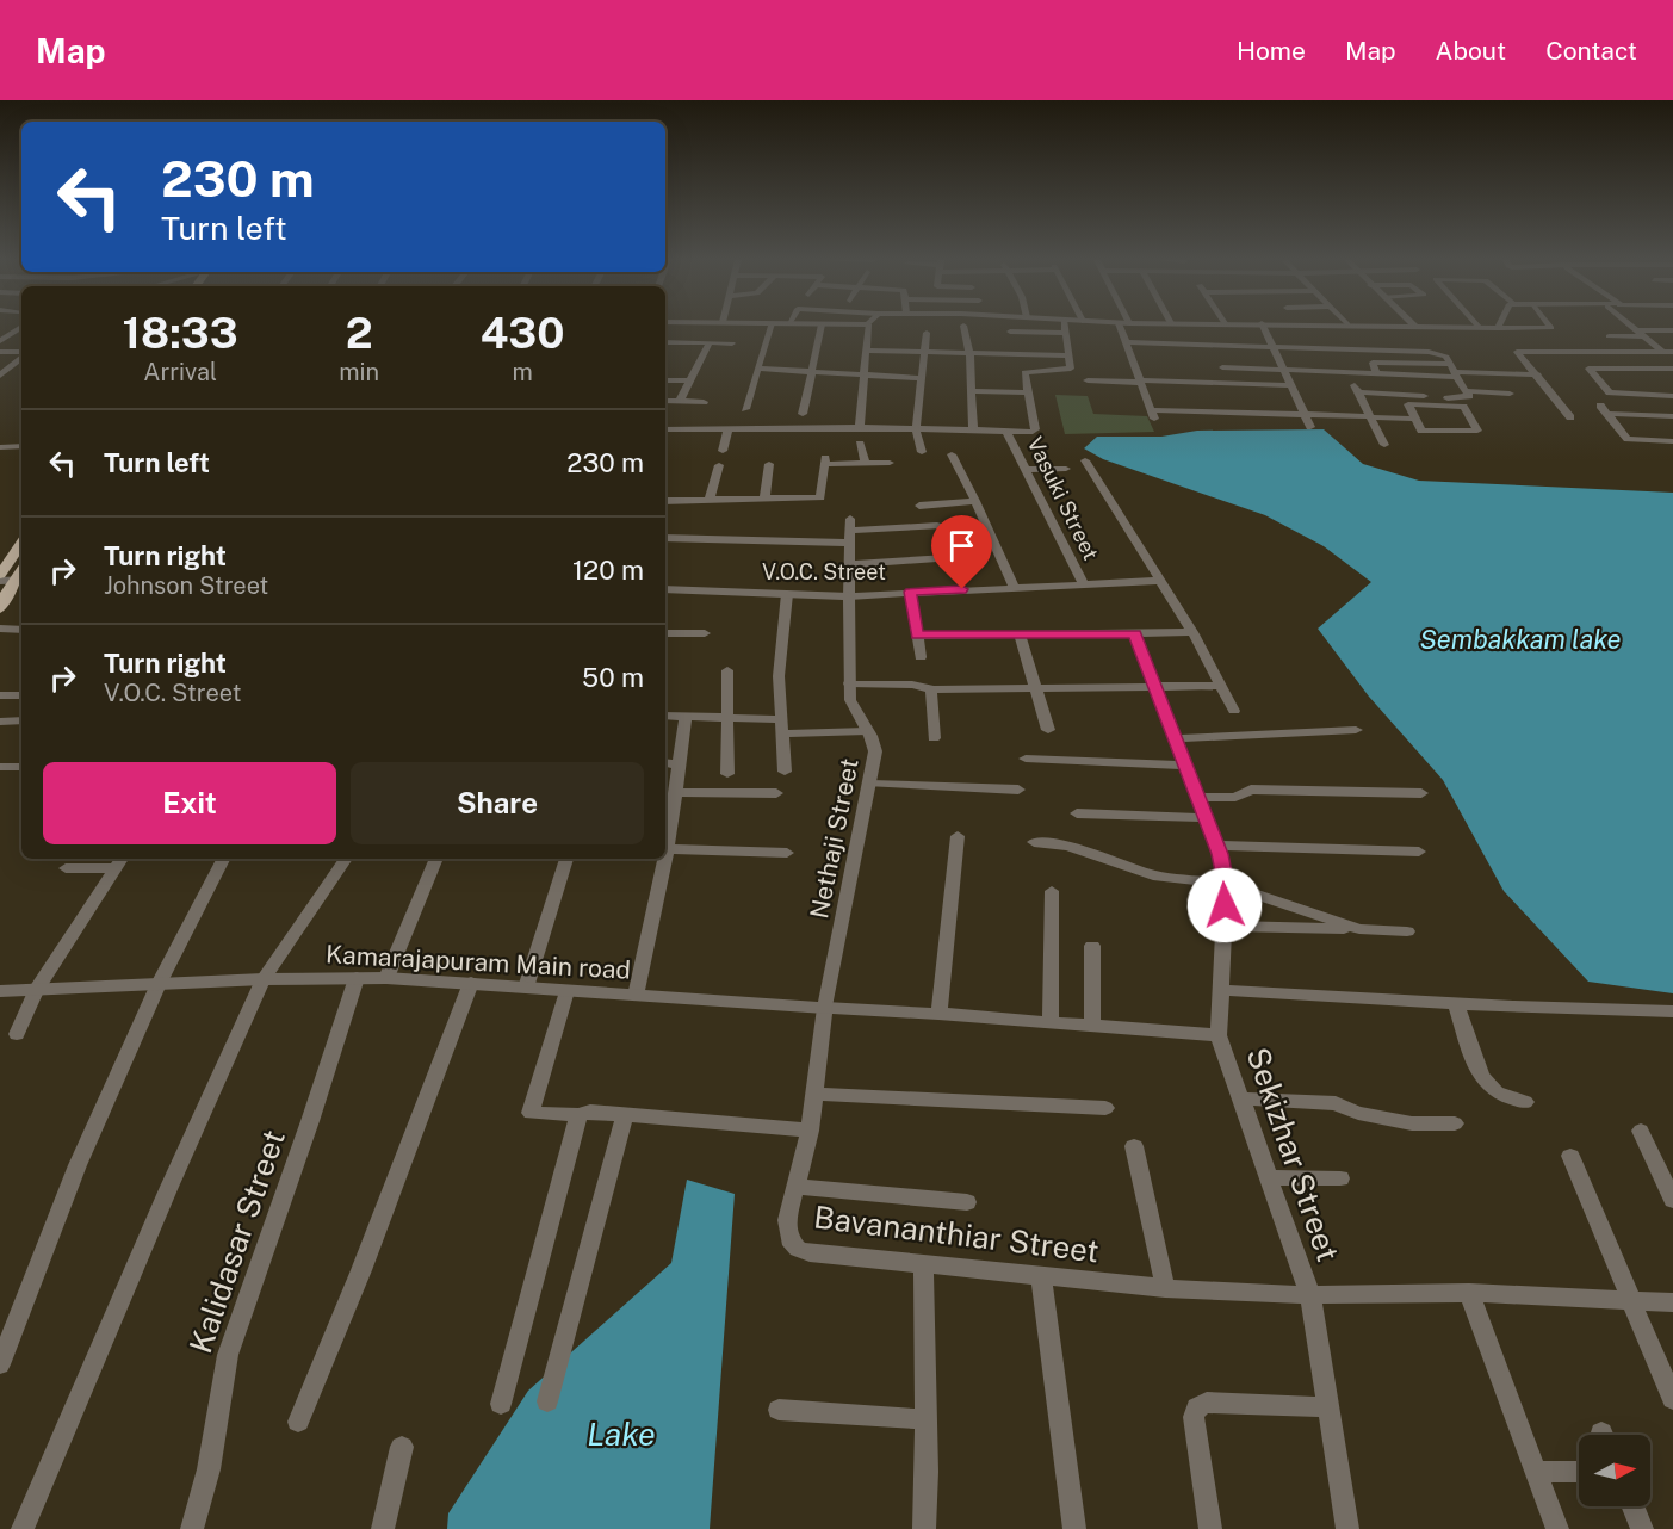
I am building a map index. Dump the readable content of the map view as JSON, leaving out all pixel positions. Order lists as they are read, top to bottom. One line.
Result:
{"streets":{"street":["Vasuki Street","V.O.C. Street","Nethaji Street","Kamarajapuram Main road","Sekizhar Street","Bavananthiar Street","Kalidasar Street"]},"crossings":[["Vasuki Street","V.O.C. Street"],["V.O.C. Street","Nethaji Street"],["Nethaji Street","Kamarajapuram Main road"],["Nethaji Street","Bavananthiar Street"],["Kamarajapuram Main road","Sekizhar Street"],["Kamarajapuram Main road","Bavananthiar Street"],["Kamarajapuram Main road","Kalidasar Street"],["Sekizhar Street","Bavananthiar Street"]],"water":["Sembakkam lake","Lake"],"north":"right","page":{"header":"Map","nav":["Home","Map","About","Contact"],"turn":["230 m","Turn left"],"eta":["18:33","Arrival","2","min","430","m"],"list":[{"name":"Turn left","value":"230 m"},{"name":"Turn right","note":"Johnson Street","value":"120 m"},{"name":"Turn right","note":"V.O.C. Street","value":"50 m"}],"buttons":["Exit","Share"]}}
